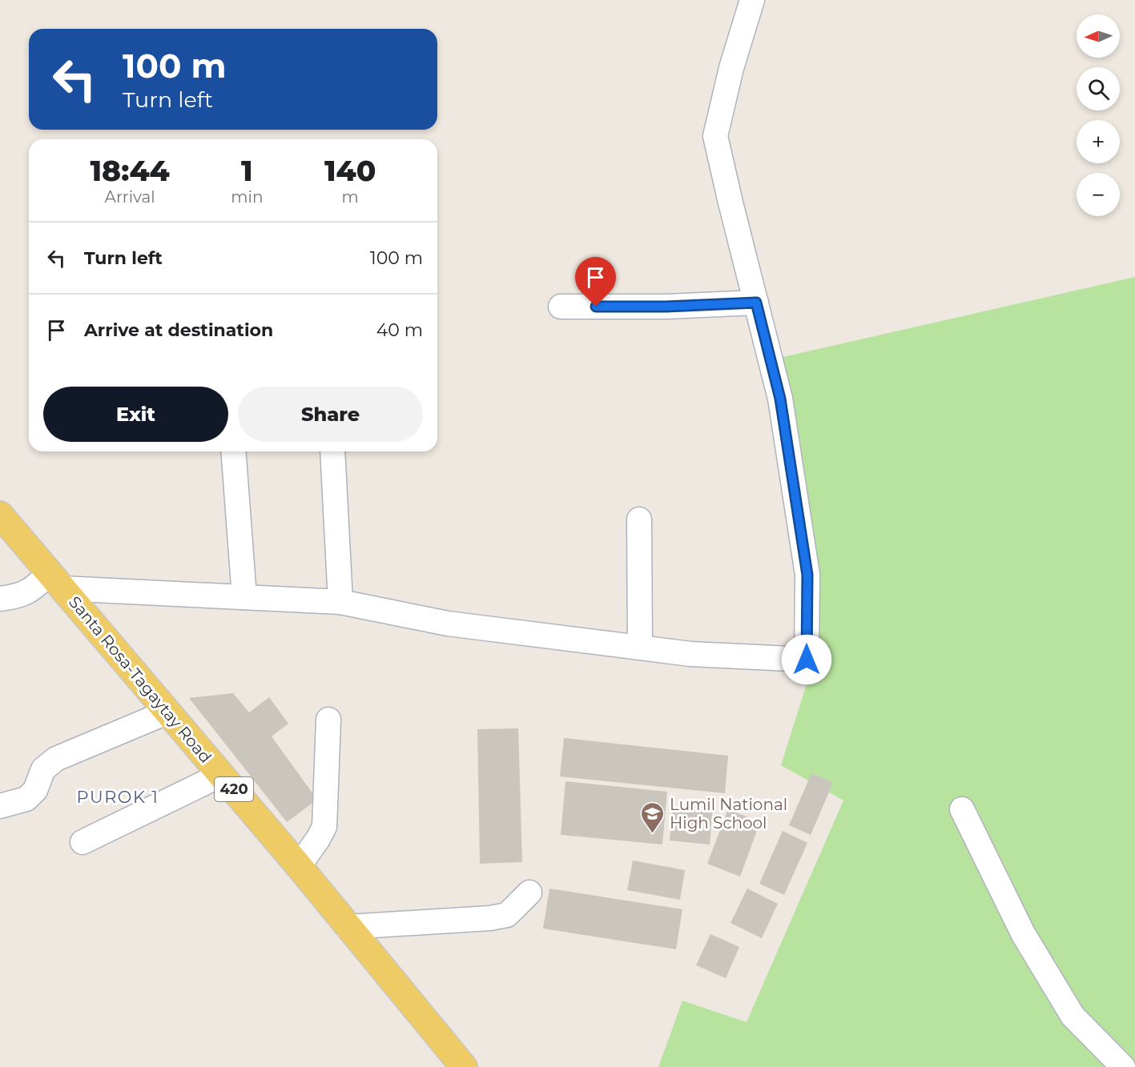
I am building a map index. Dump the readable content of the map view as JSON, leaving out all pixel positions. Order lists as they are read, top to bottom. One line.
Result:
{"streets":{"main road":["Santa Rosa-Tagaytay Road","420"]},"districts":["PUROK 1"],"places":{"school or university":["Lumil National High School"]},"north":"left","page":{"map_buttons":["+","−"],"turn":["100 m","Turn left"],"eta":["18:44","Arrival","1","min","140","m"],"list":[{"name":"Turn left","value":"100 m"},{"name":"Arrive at destination","value":"40 m"}],"buttons":["Exit","Share"]}}
